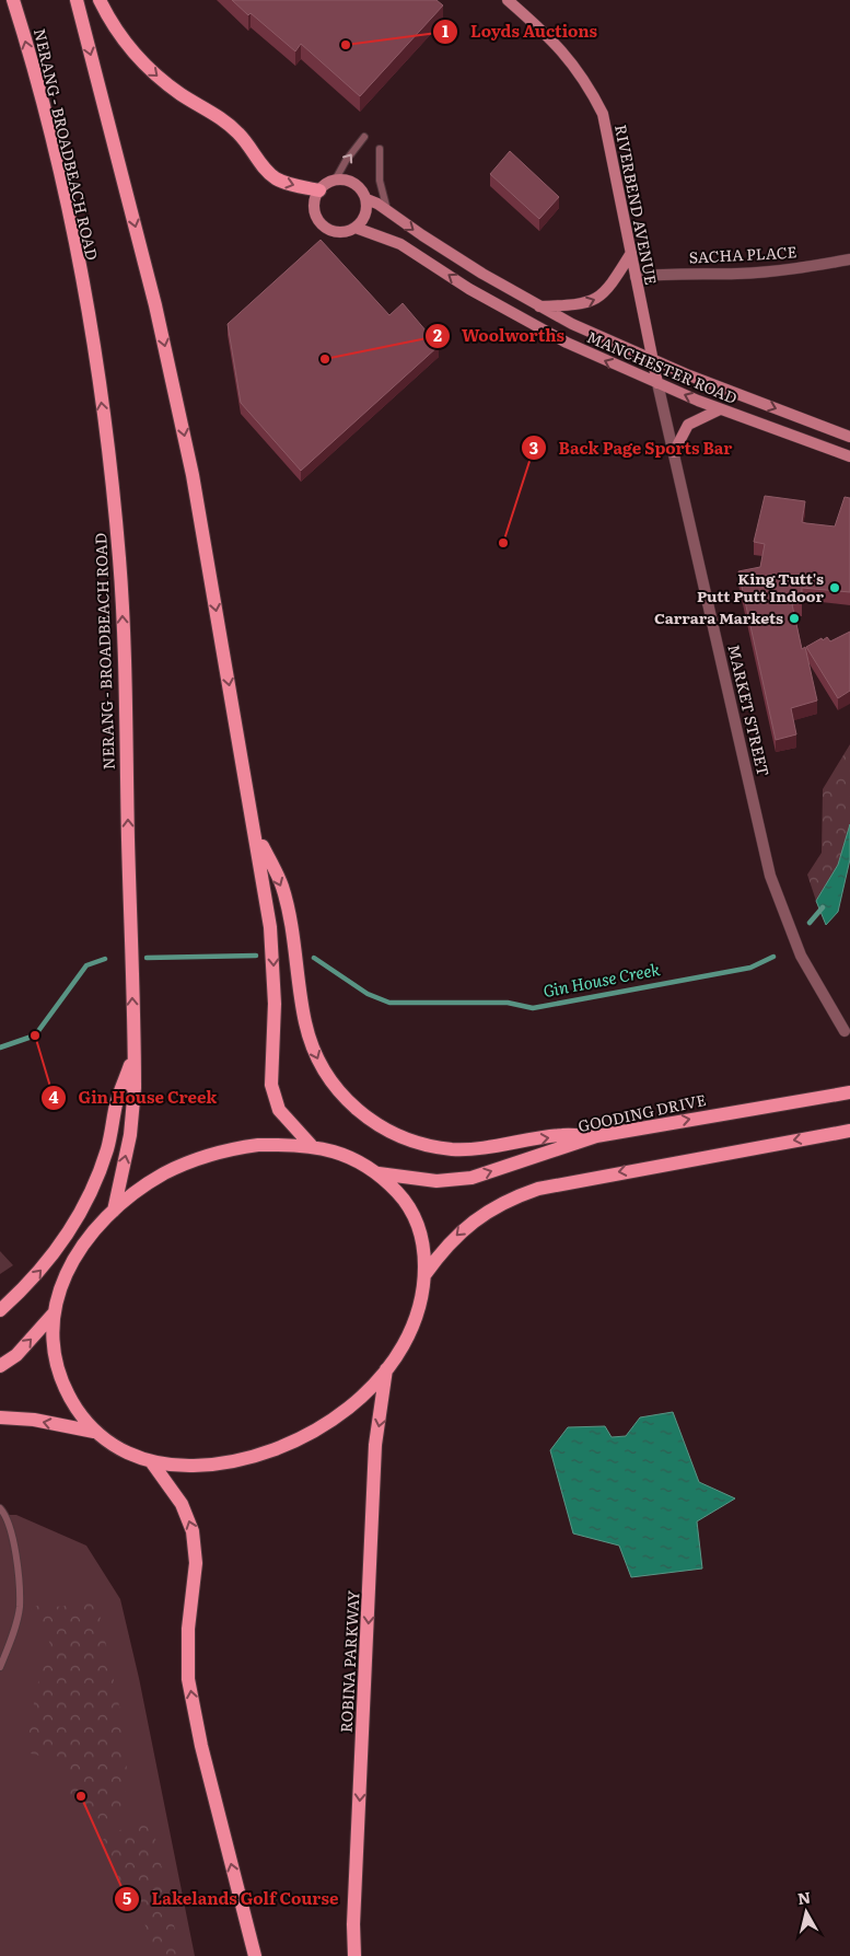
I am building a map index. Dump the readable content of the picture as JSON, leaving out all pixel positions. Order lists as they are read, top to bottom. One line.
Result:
{"streets":{"main road":["NERANG - BROADBEACH ROAD","GOODING DRIVE","ROBINA PARKWAY"],"street":["RIVERBEND AVENUE","SACHA PLACE","MANCHESTER ROAD","MARKET STREET"]},"crossings":[["RIVERBEND AVENUE","SACHA PLACE"],["RIVERBEND AVENUE","MANCHESTER ROAD"],["RIVERBEND AVENUE","MARKET STREET"],["MANCHESTER ROAD","MARKET STREET"]],"one_way":["ROBINA PARKWAY"],"water":["Gin House Creek"],"places":["Loyds Auctions","Woolworths","Back Page Sports Bar","King Tutt's Putt Putt Indoor","Carrara Markets","Gin House Creek","Lakelands Golf Course"],"north":"top"}
